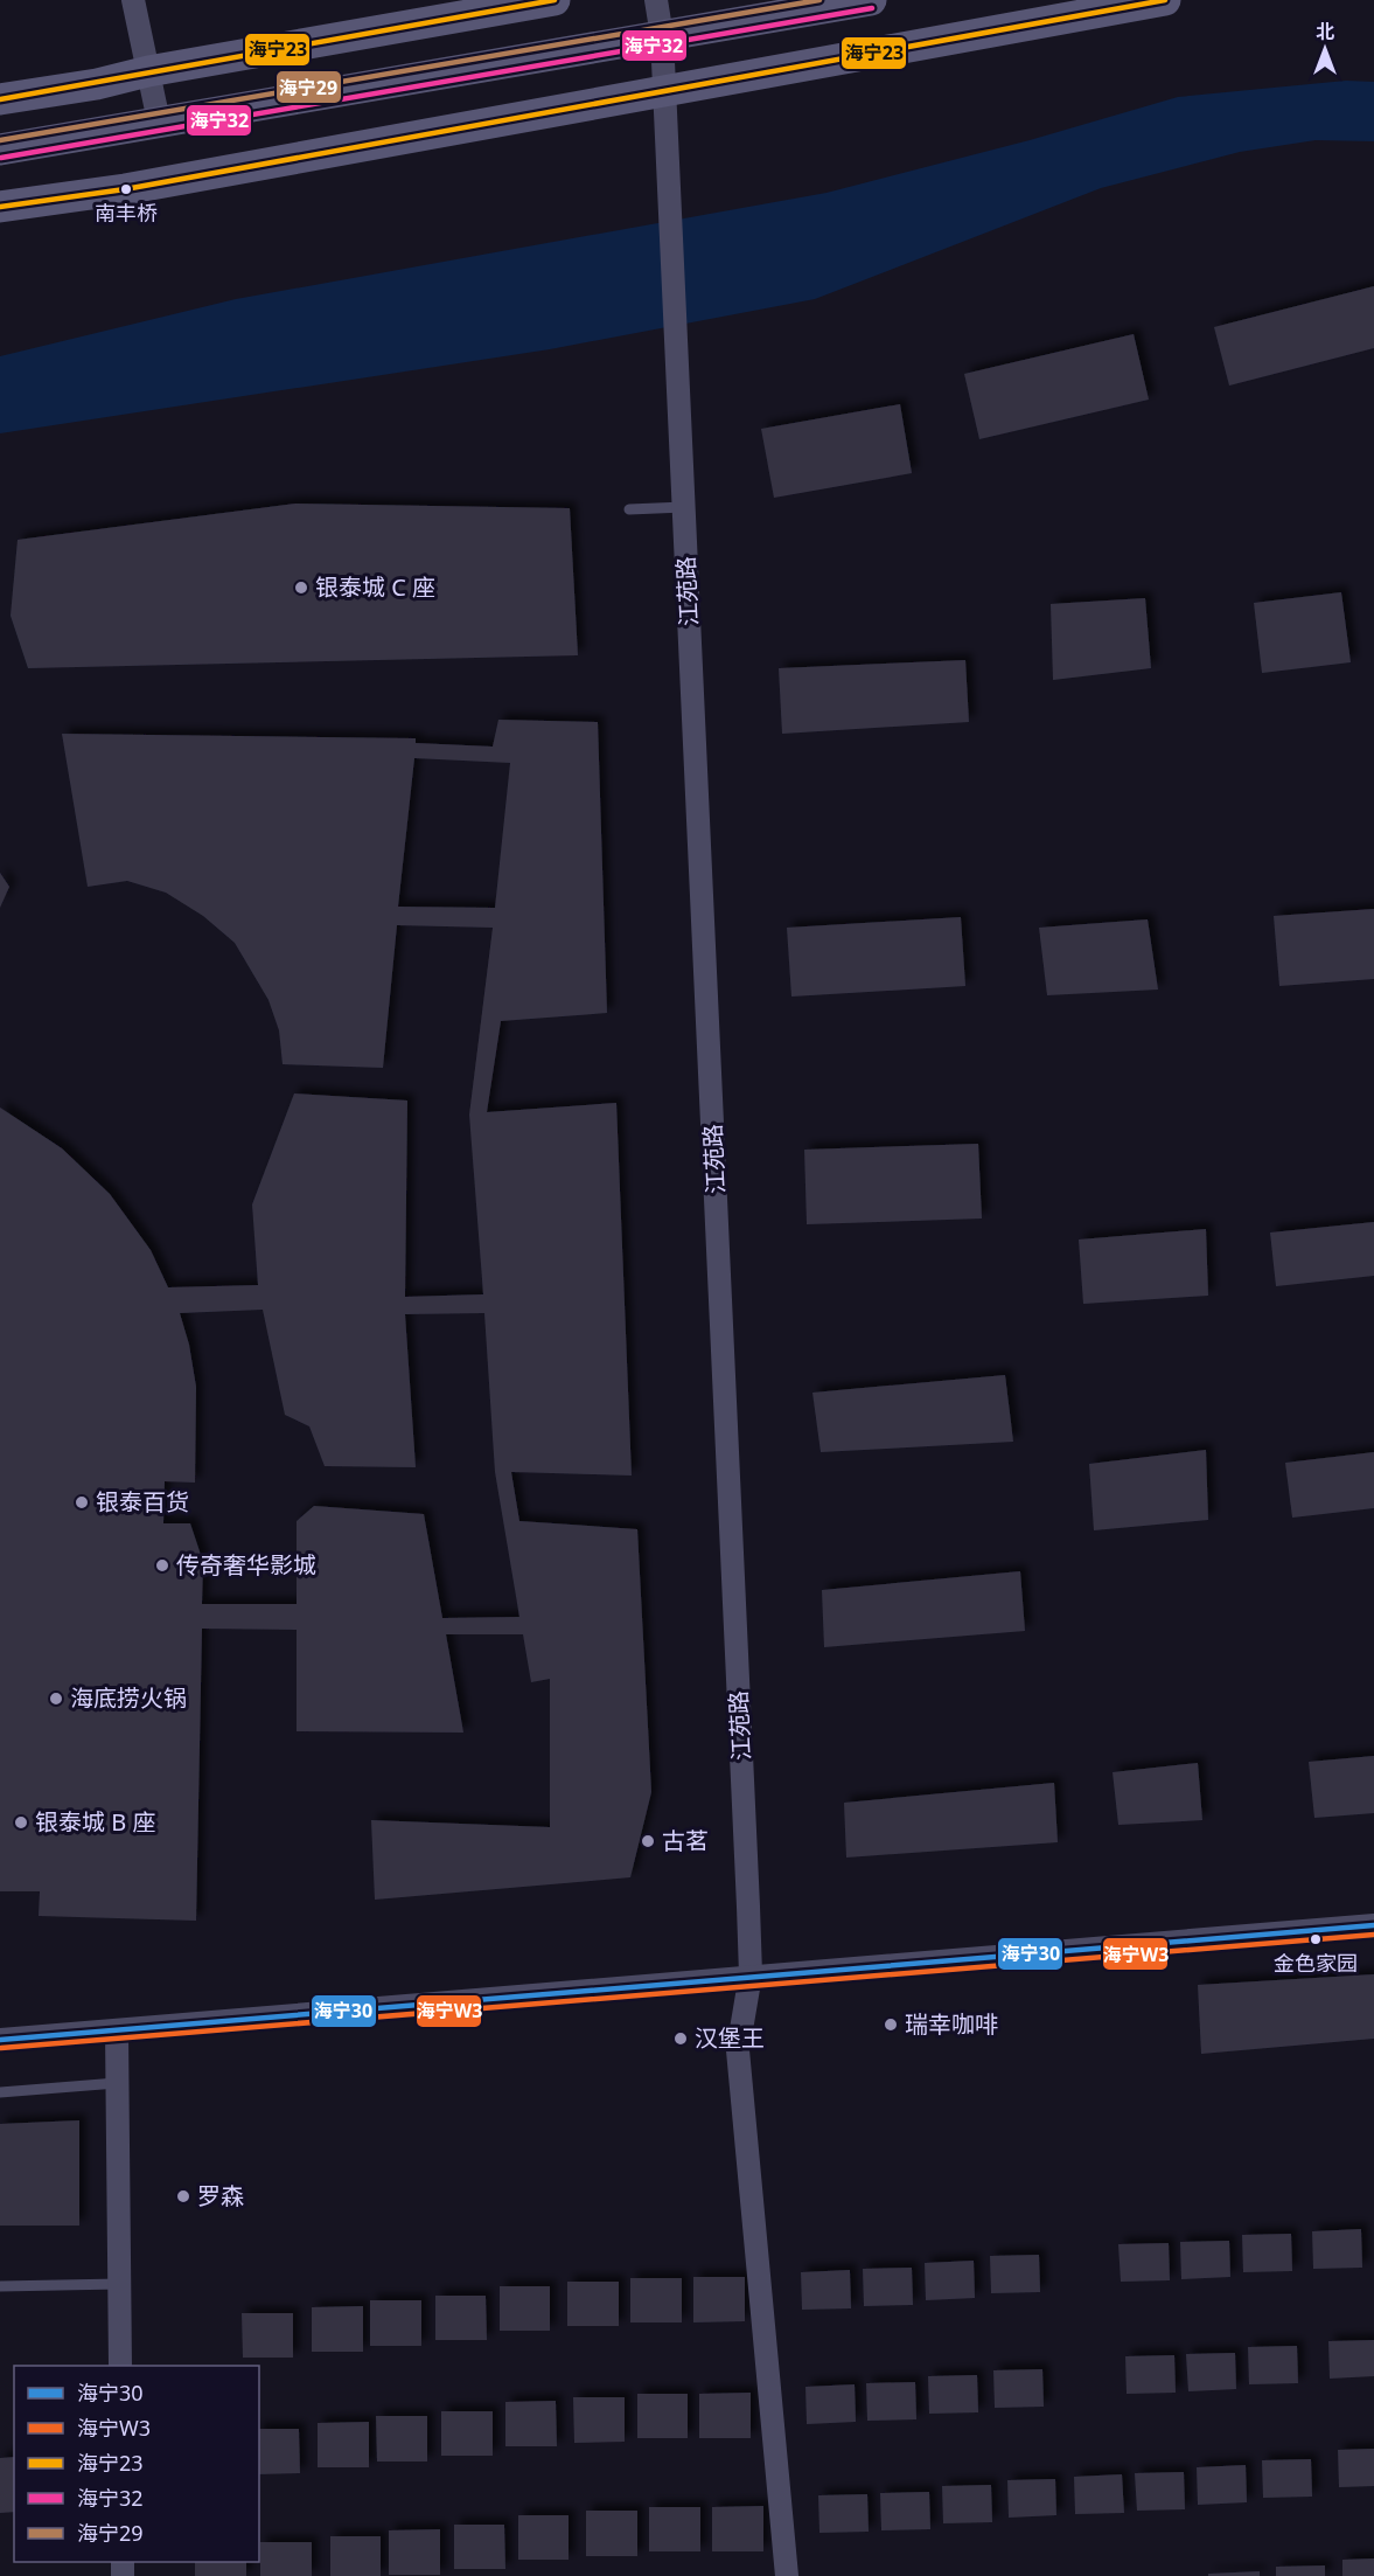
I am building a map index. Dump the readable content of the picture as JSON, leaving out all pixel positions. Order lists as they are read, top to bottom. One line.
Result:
{"streets":{"street":["江苑路"]},"places":["南丰桥","银泰城 C 座","银泰百货","传奇奢华影城","海底捞火锅","银泰城 B 座","古茗","金色家园","瑞幸咖啡","汉堡王","罗森"],"lines":["transit line 海宁23","transit line 海宁29","transit line 海宁32","transit line 海宁30","transit line 海宁W3"],"legend":["海宁30","海宁W3","海宁23","海宁32","海宁29"],"north":"top"}
